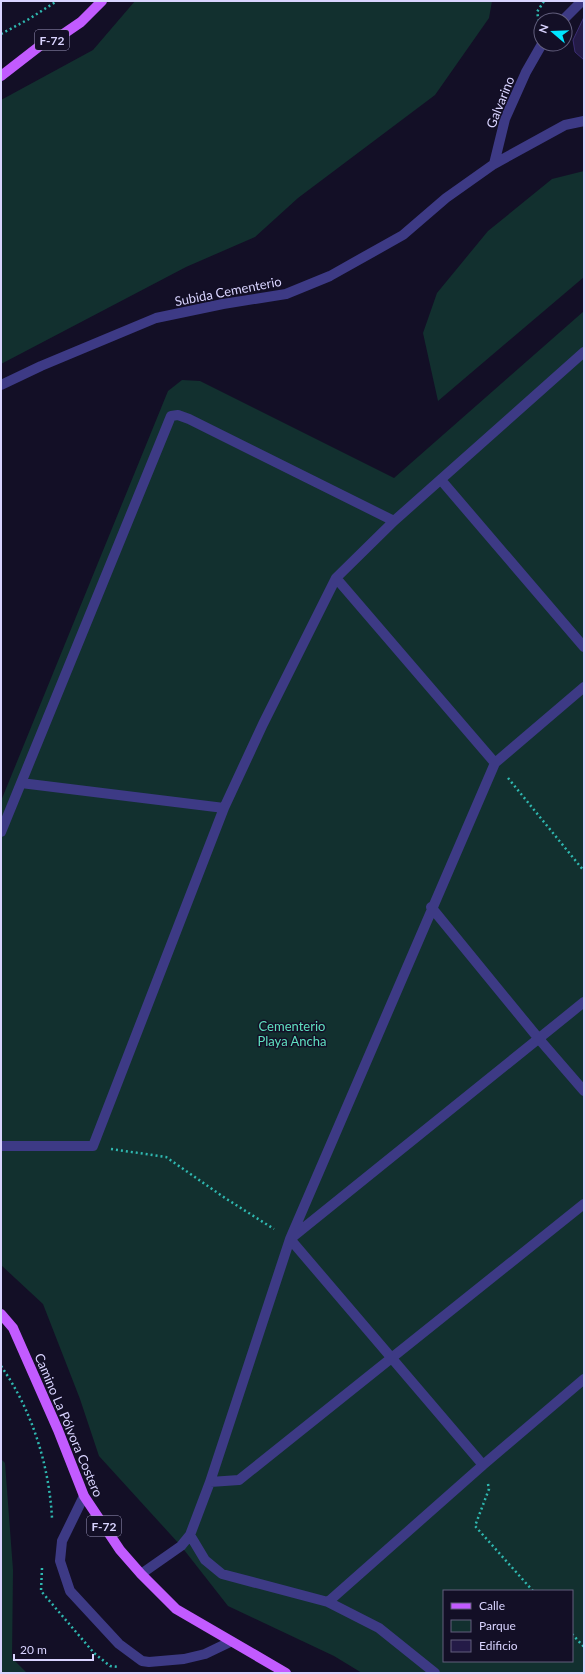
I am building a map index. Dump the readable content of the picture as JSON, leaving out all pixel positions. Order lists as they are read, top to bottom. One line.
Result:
{"streets":{"main road":["F-72","Camino La Pólvora Costero"],"street":["Galvarino","Subida Cementerio"]},"crossings":[["Galvarino","Subida Cementerio"]],"parks":["Cementerio Playa Ancha"],"legend":["Calle","Parque","Edificio"],"scale_bar":"20 m","north":"left"}
